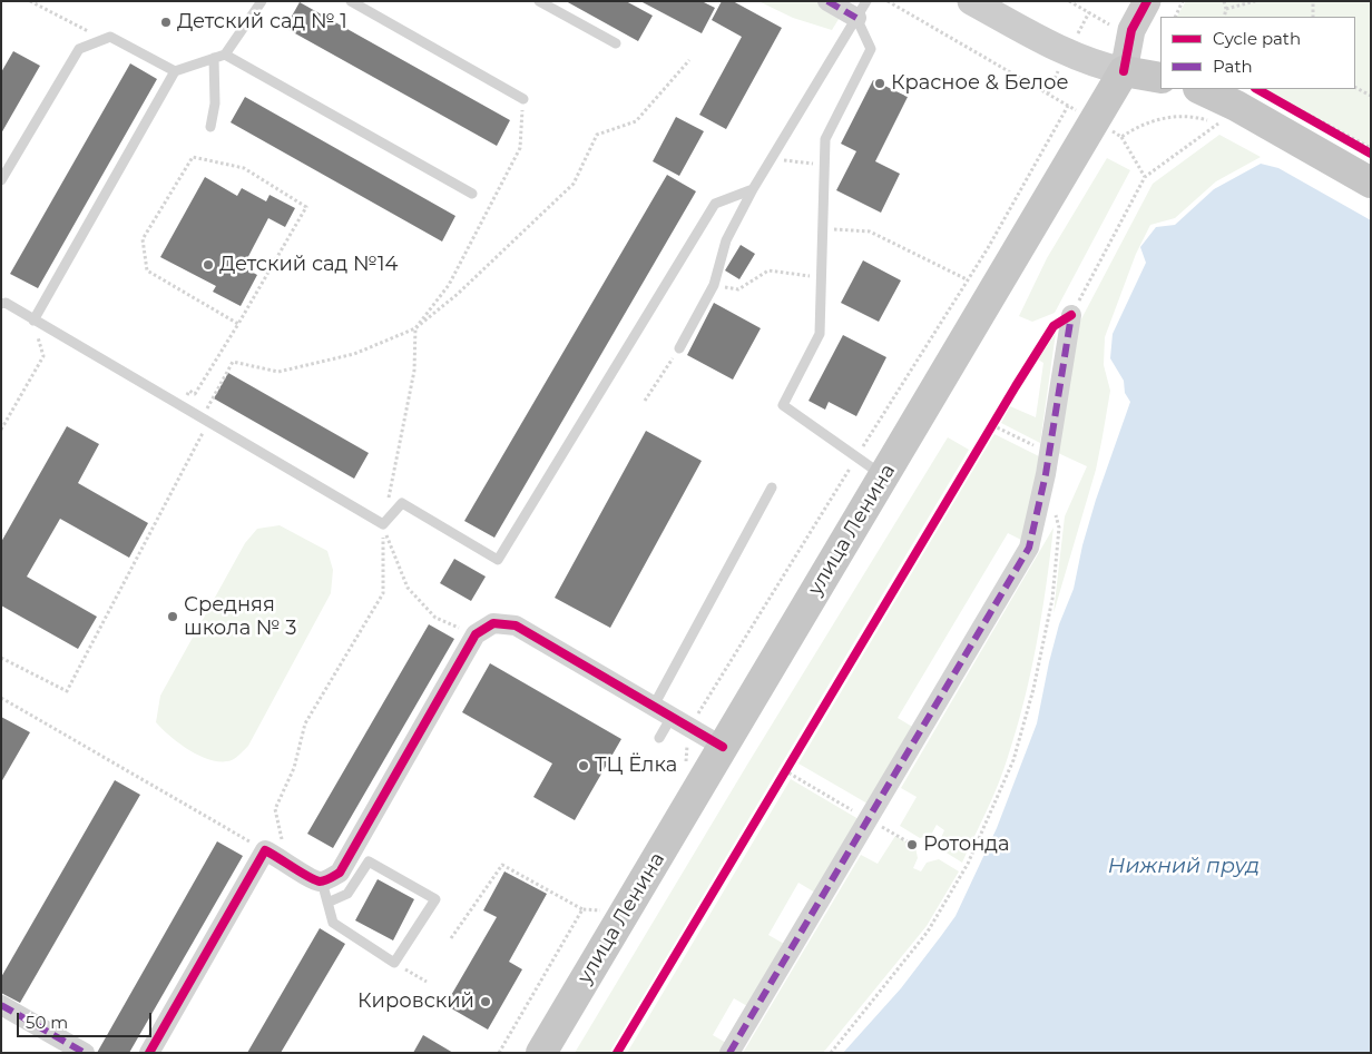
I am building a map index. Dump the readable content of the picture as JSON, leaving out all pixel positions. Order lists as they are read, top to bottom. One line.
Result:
{"streets":{"main road":["улица Ленина"]},"water":["Нижний пруд"],"places":["Детский сад № 1","Красное & Белое","Детский сад №14","Средняя школа № 3","ТЦ Ёлка","Ротонда","Кировский"],"legend":["Cycle path","Path"],"scale_bar":"50 m"}
